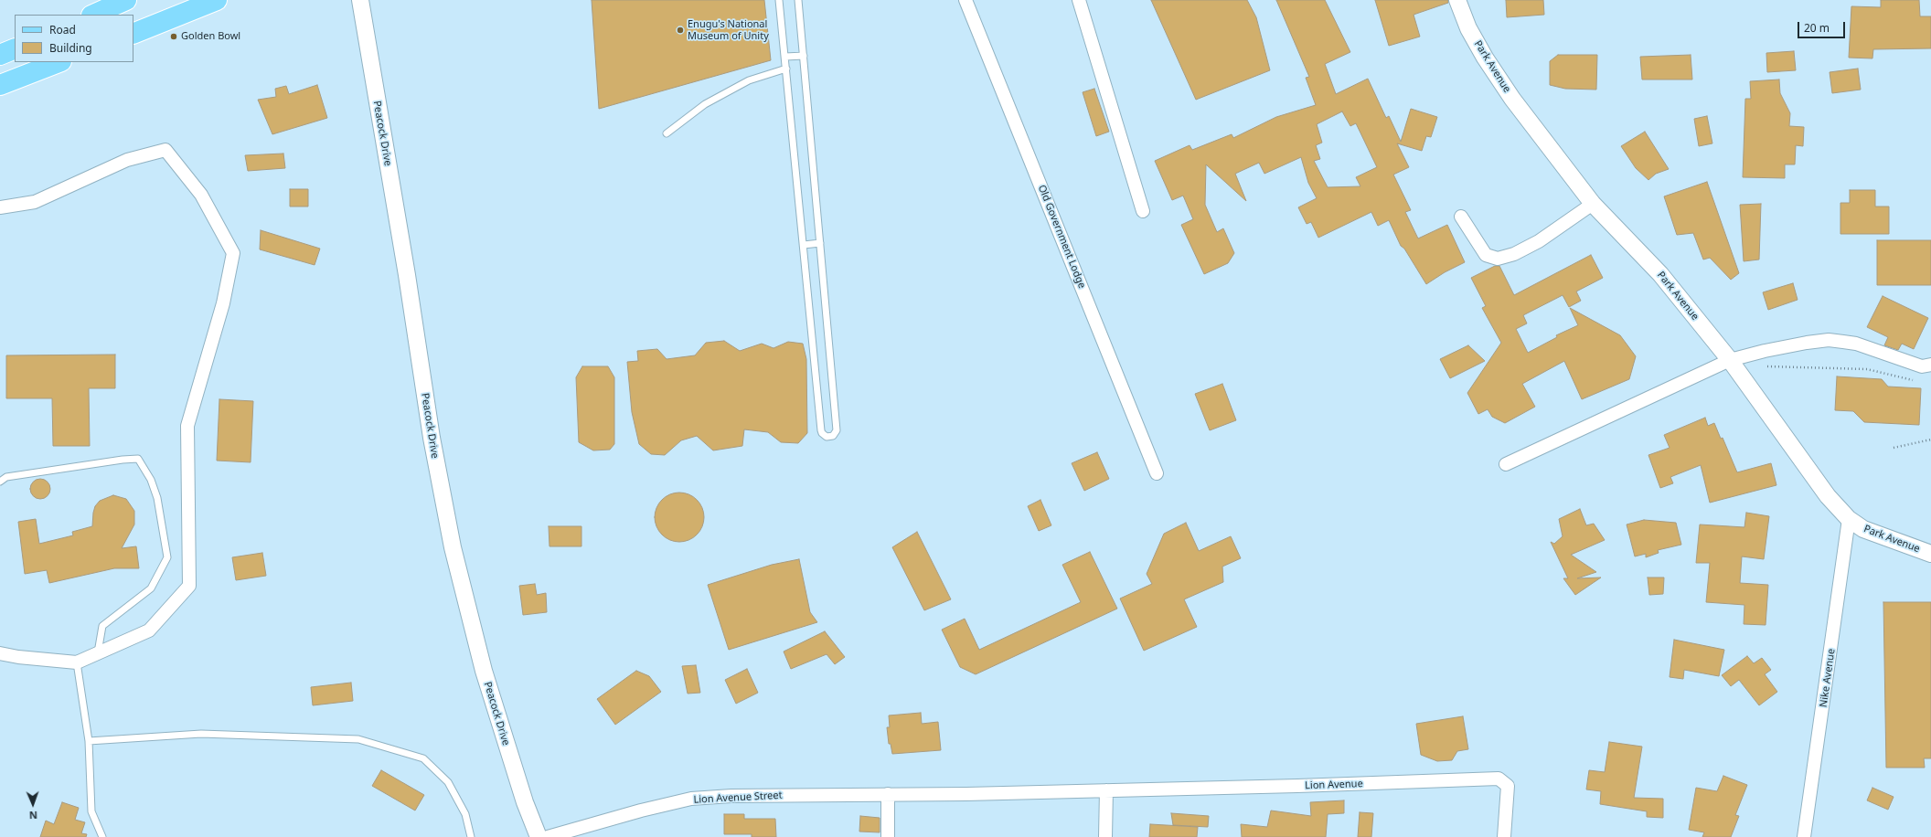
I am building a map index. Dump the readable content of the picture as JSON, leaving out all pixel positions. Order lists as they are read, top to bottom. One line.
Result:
{"streets":{"street":["Park Avenue","Peacock Drive","Old Government Lodge","Nike Avenue","Lion Avenue","Lion Avenue Street"]},"crossings":[["Park Avenue","Nike Avenue"],["Lion Avenue","Lion Avenue Street"]],"places":["Enugu's National Museum of Unity","Golden Bowl"],"legend":["Road","Building"],"scale_bar":"20 m","north":"bottom"}
